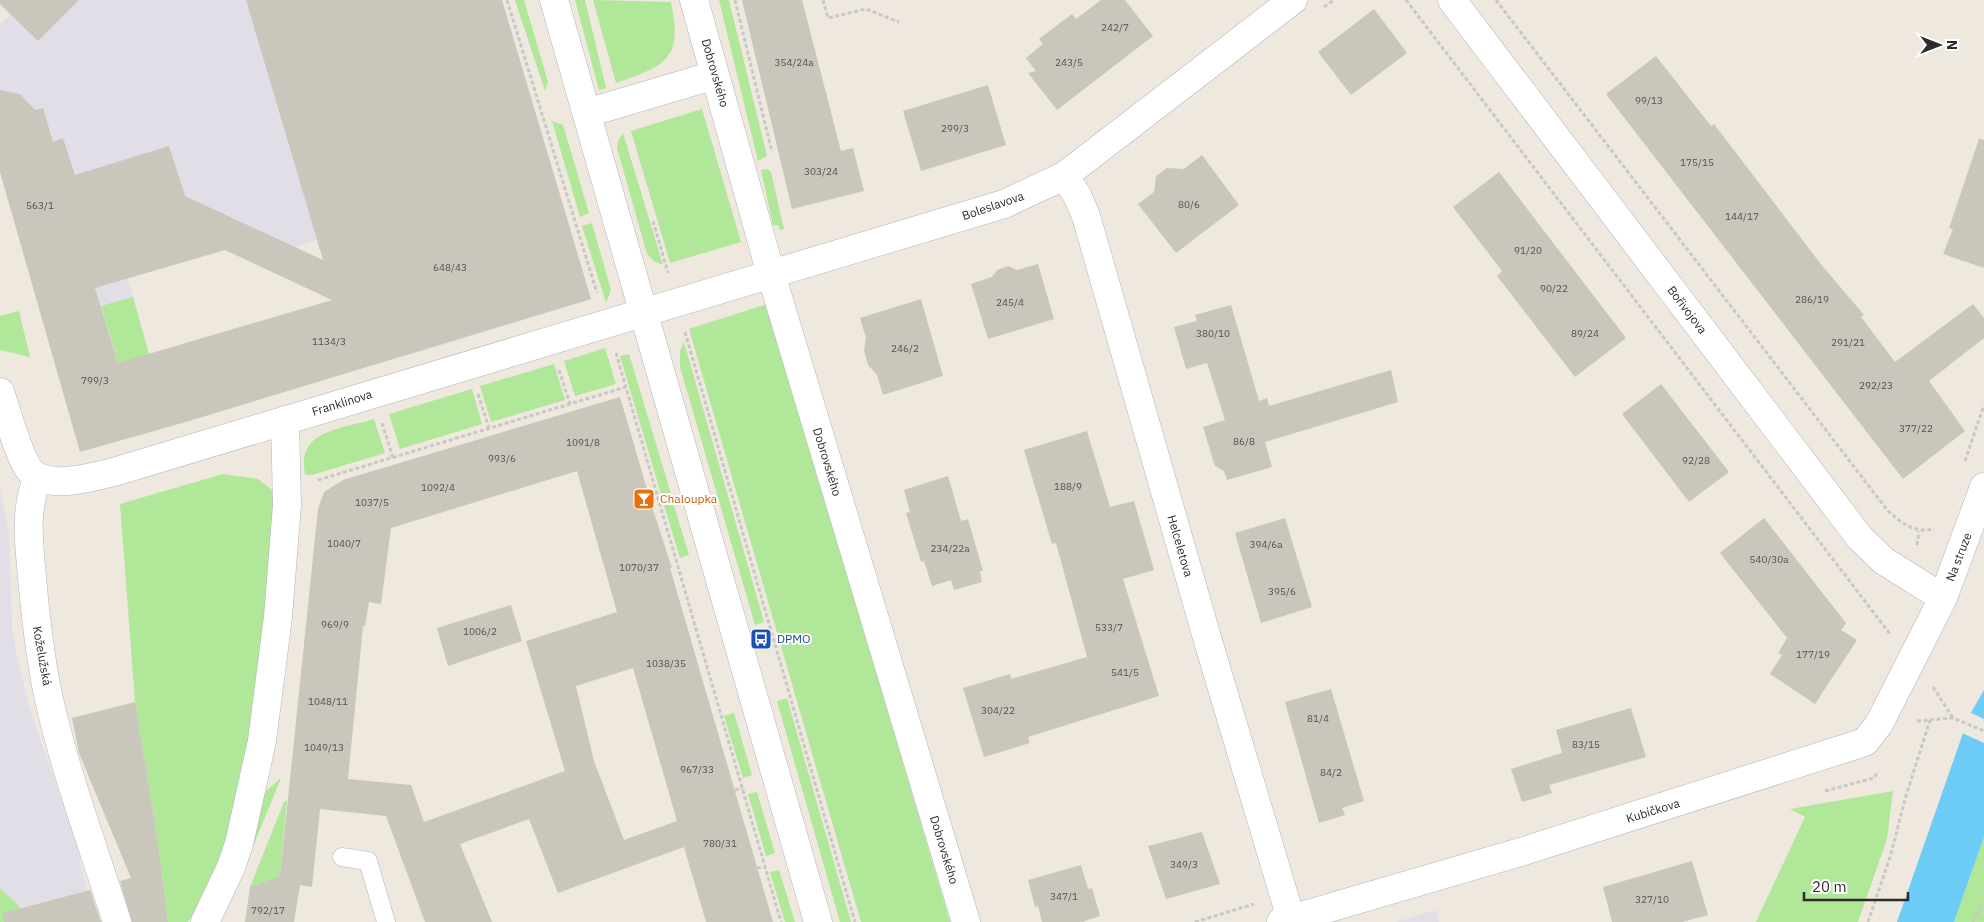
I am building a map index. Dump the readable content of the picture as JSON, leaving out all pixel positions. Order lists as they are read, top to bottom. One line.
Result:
{"streets":{"street":["Dobrovského","Boleslavova","Bořivojova","Franklinova","Helceletova","Na struze","Koželužská","Kubíčkova"]},"crossings":[["Dobrovského","Boleslavova"],["Boleslavova","Franklinova"],["Boleslavova","Helceletova"],["Bořivojova","Na struze"],["Bořivojova","Kubíčkova"],["Franklinova","Koželužská"],["Helceletova","Kubíčkova"],["Na struze","Kubíčkova"]],"places":{"bar":["Chaloupka"],"bus stop":["DPMO"]},"house_numbers":["242/7","354/24a","243/5","99/13","299/3","175/15","303/24","80/6","563/1","144/17","91/20","648/43","90/22","286/19","245/4","380/10","89/24","1134/3","291/21","246/2","799/3","292/23","377/22","86/8","1091/8","993/6","92/28","188/9","1092/4","1037/5","1040/7","394/6a","234/22a","540/30a","1070/37","395/6","969/9","533/7","1006/2","177/19","1038/35","541/5","1048/11","304/22","81/4","83/15","1049/13","967/33","84/2","780/31","349/3","347/1","327/10","792/17"],"scale_bar":"20 m","north":"right"}
